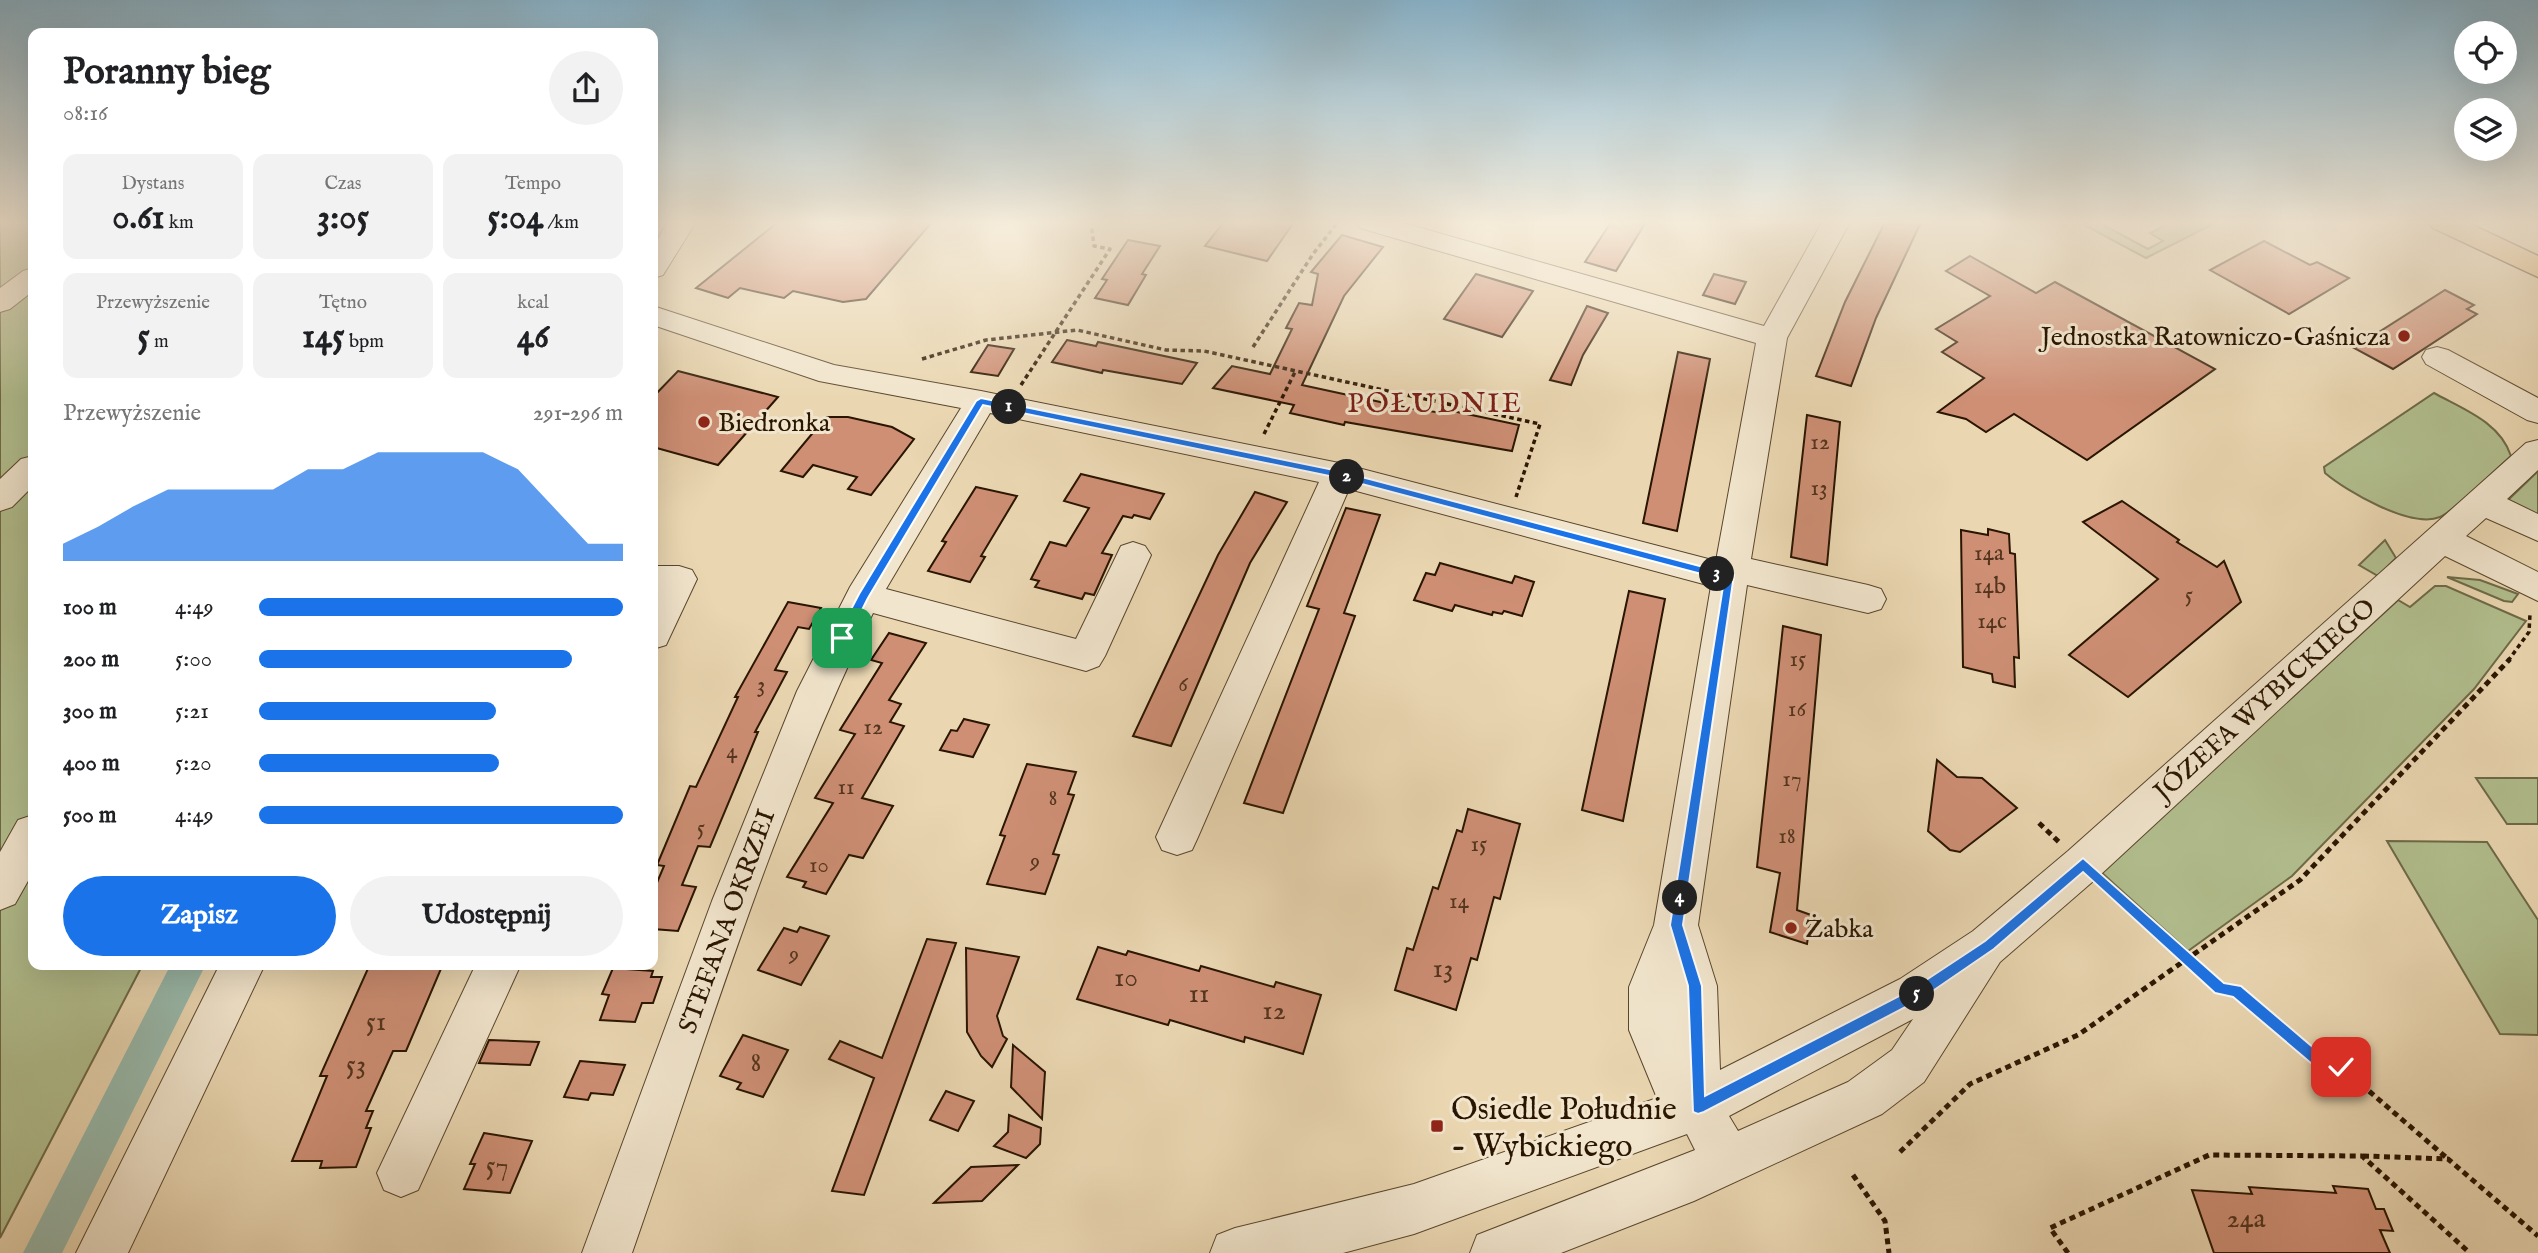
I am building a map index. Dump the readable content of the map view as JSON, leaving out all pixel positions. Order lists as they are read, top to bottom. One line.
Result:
{"streets":{"street":["JÓZEFA WYBICKIEGO","STEFANA OKRZEI"]},"districts":["POŁUDNIE"],"places":{"other":["Jednostka Ratowniczo-Gaśnicza","Biedronka","Żabka"],"transit":["Osiedle Południe - Wybickiego"]},"house_numbers":["12","13","14a","14b","5","14c","15","6","3","16","12","4","17","11","8","5","18","15","9","10","14","9","13","10","11","12","51","8","53","57","24a"],"page":{"heading":["Poranny bieg","08:16"],"stats":[["Dystans","0.61 km"],["Czas","3:05"],["Tempo","5:04 /km"],["Przewyższenie","5 m"],["Tętno","145 bpm"],["kcal","46"]],"chart":["Przewyższenie","291–296 m"],"pins":["1","2","3","4","5"],"list":[{"name":"100 m","note":"4:49"},{"name":"200 m","note":"5:00"},{"name":"300 m","note":"5:21"},{"name":"400 m","note":"5:20"},{"name":"500 m","note":"4:49"}],"buttons":["Zapisz","Udostępnij"]}}
